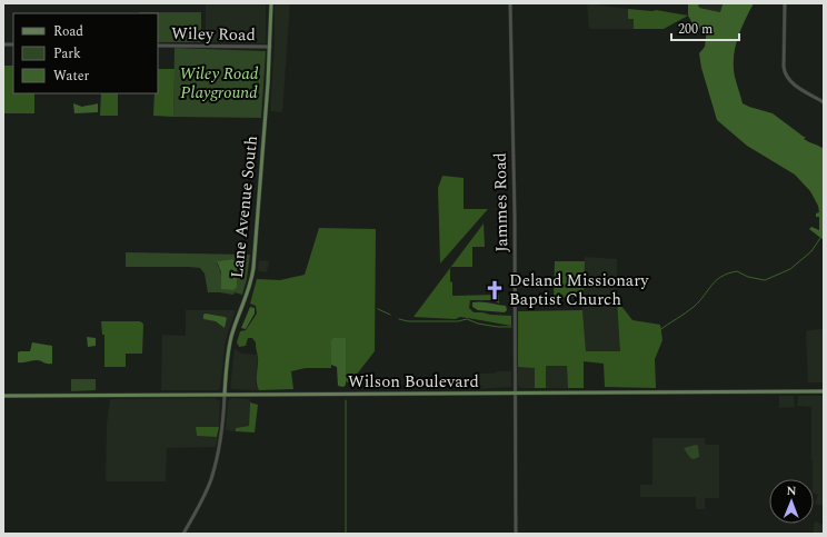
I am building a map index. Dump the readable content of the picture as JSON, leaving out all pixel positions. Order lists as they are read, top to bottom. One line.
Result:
{"streets":{"main road":["Lane Avenue South","Wilson Boulevard"],"street":["Wiley Road","Jammes Road"]},"crossings":[["Wiley Road","Lane Avenue South"],["Jammes Road","Wilson Boulevard"],["Lane Avenue South","Wilson Boulevard"]],"parks":["Wiley Road Playground"],"places":{"church":["Deland Missionary Baptist Church"]},"legend":["Road","Park","Water"],"scale_bar":"200 m","north":"top"}
